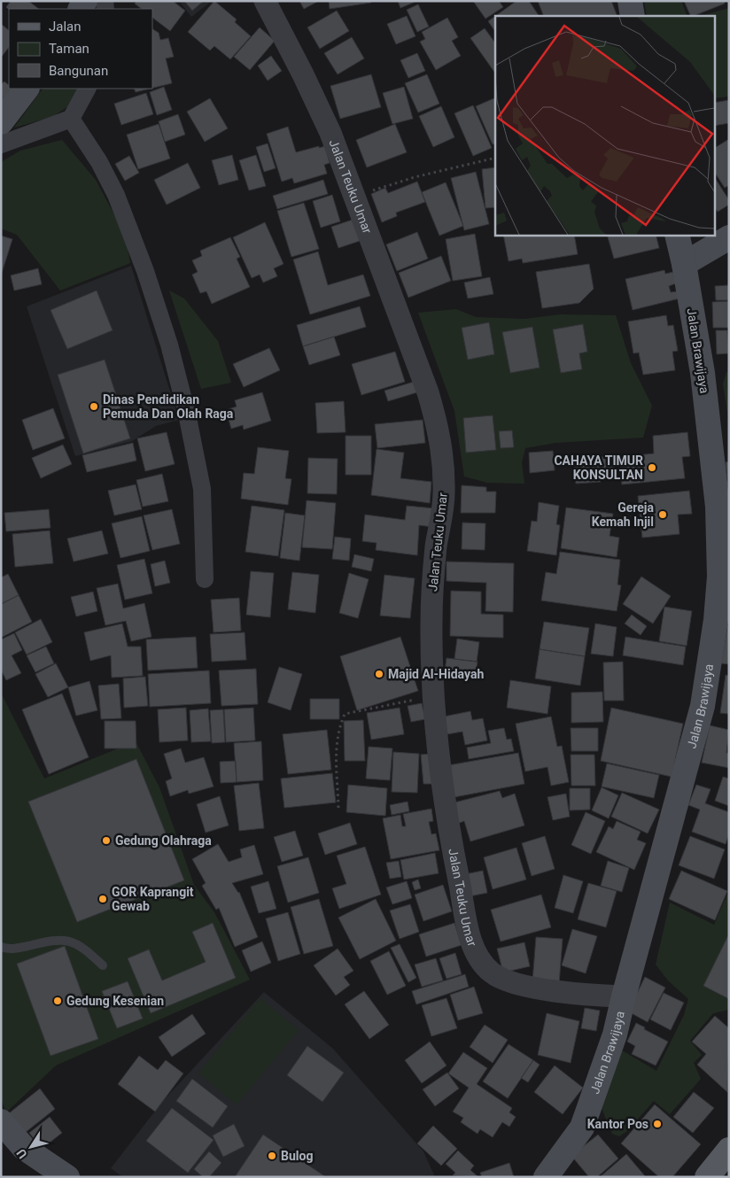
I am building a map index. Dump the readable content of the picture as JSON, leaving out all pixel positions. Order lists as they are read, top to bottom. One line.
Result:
{"streets":{"main road":["Jalan Brawijaya"],"street":["Jalan Teuku Umar"]},"crossings":[["Jalan Teuku Umar","Jalan Brawijaya"]],"places":["Dinas Pendidikan Pemuda Dan Olah Raga","CAHAYA TIMUR KONSULTAN","Gereja Kemah Injil","Majid Al-Hidayah","Gedung Olahraga","GOR Kaprangit Gewab","Gedung Kesenian","Kantor Pos","Bulog"],"legend":["Jalan","Taman","Bangunan"],"north":"bottom left"}
